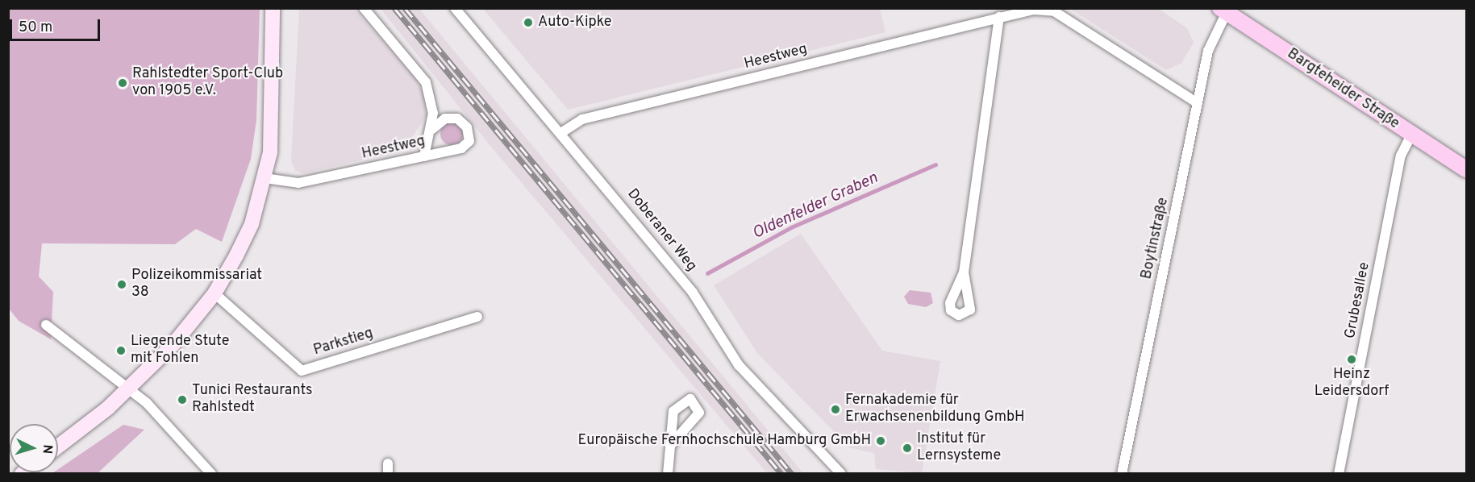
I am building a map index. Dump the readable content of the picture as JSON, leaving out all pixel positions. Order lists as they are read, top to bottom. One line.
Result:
{"streets":{"main road":["Bargteheider Straße"],"street":["Heestweg","Doberaner Weg","Boytinstraße","Grubesallee","Parkstieg"]},"crossings":[["Heestweg","Doberaner Weg"],["Heestweg","Boytinstraße"],["Bargteheider Straße","Boytinstraße"],["Bargteheider Straße","Grubesallee"]],"water":["Oldenfelder Graben"],"places":["Auto-Kipke","Rahlstedter Sport-Club von 1905 e.V.","Polizeikommissariat 38","Liegende Stute mit Fohlen","Heinz Leidersdorf","Tunici Restaurants Rahlstedt","Fernakademie für Erwachsenenbildung GmbH","Europäische Fernhochschule Hamburg GmbH","Institut für Lernsysteme"],"scale_bar":"50 m","north":"right"}
